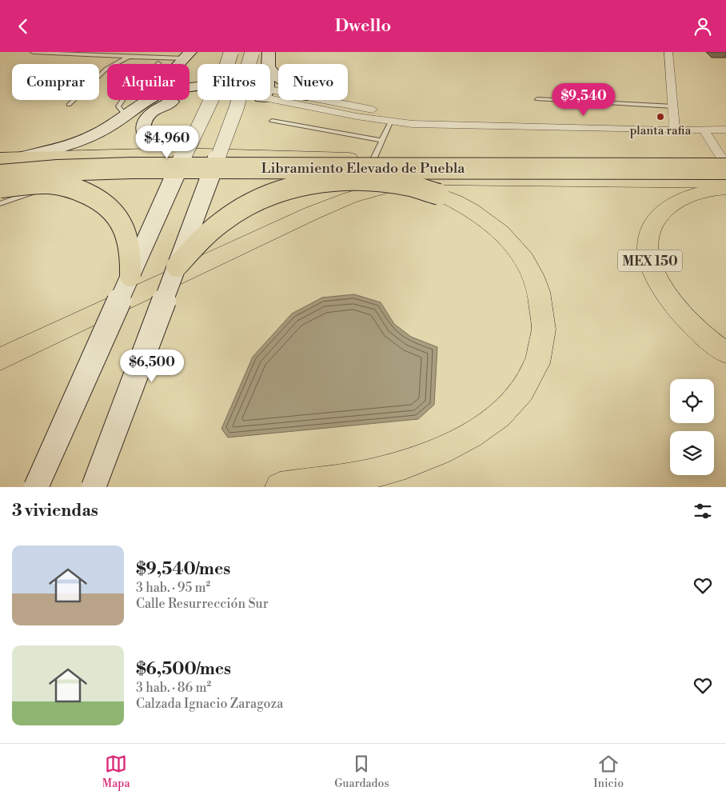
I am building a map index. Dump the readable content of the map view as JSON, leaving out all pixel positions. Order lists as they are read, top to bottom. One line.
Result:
{"streets":{"main road":["Libramiento Elevado de Puebla","MEX 150"]},"places":["planta rafia"],"page":{"header":"Dwello","chip":["Comprar","Alquilar","Filtros","Nuevo"],"price":["$9,540","$4,960","$6,500"],"heading":"3 viviendas","list":[{"name":"$9,540/mes","note":"3 hab. · 95 m² · Calle Resurrección Sur"},{"name":"$6,500/mes","note":"3 hab. · 86 m² · Calzada Ignacio Zaragoza"}],"tabs":["Mapa","Guardados","Inicio"]}}
